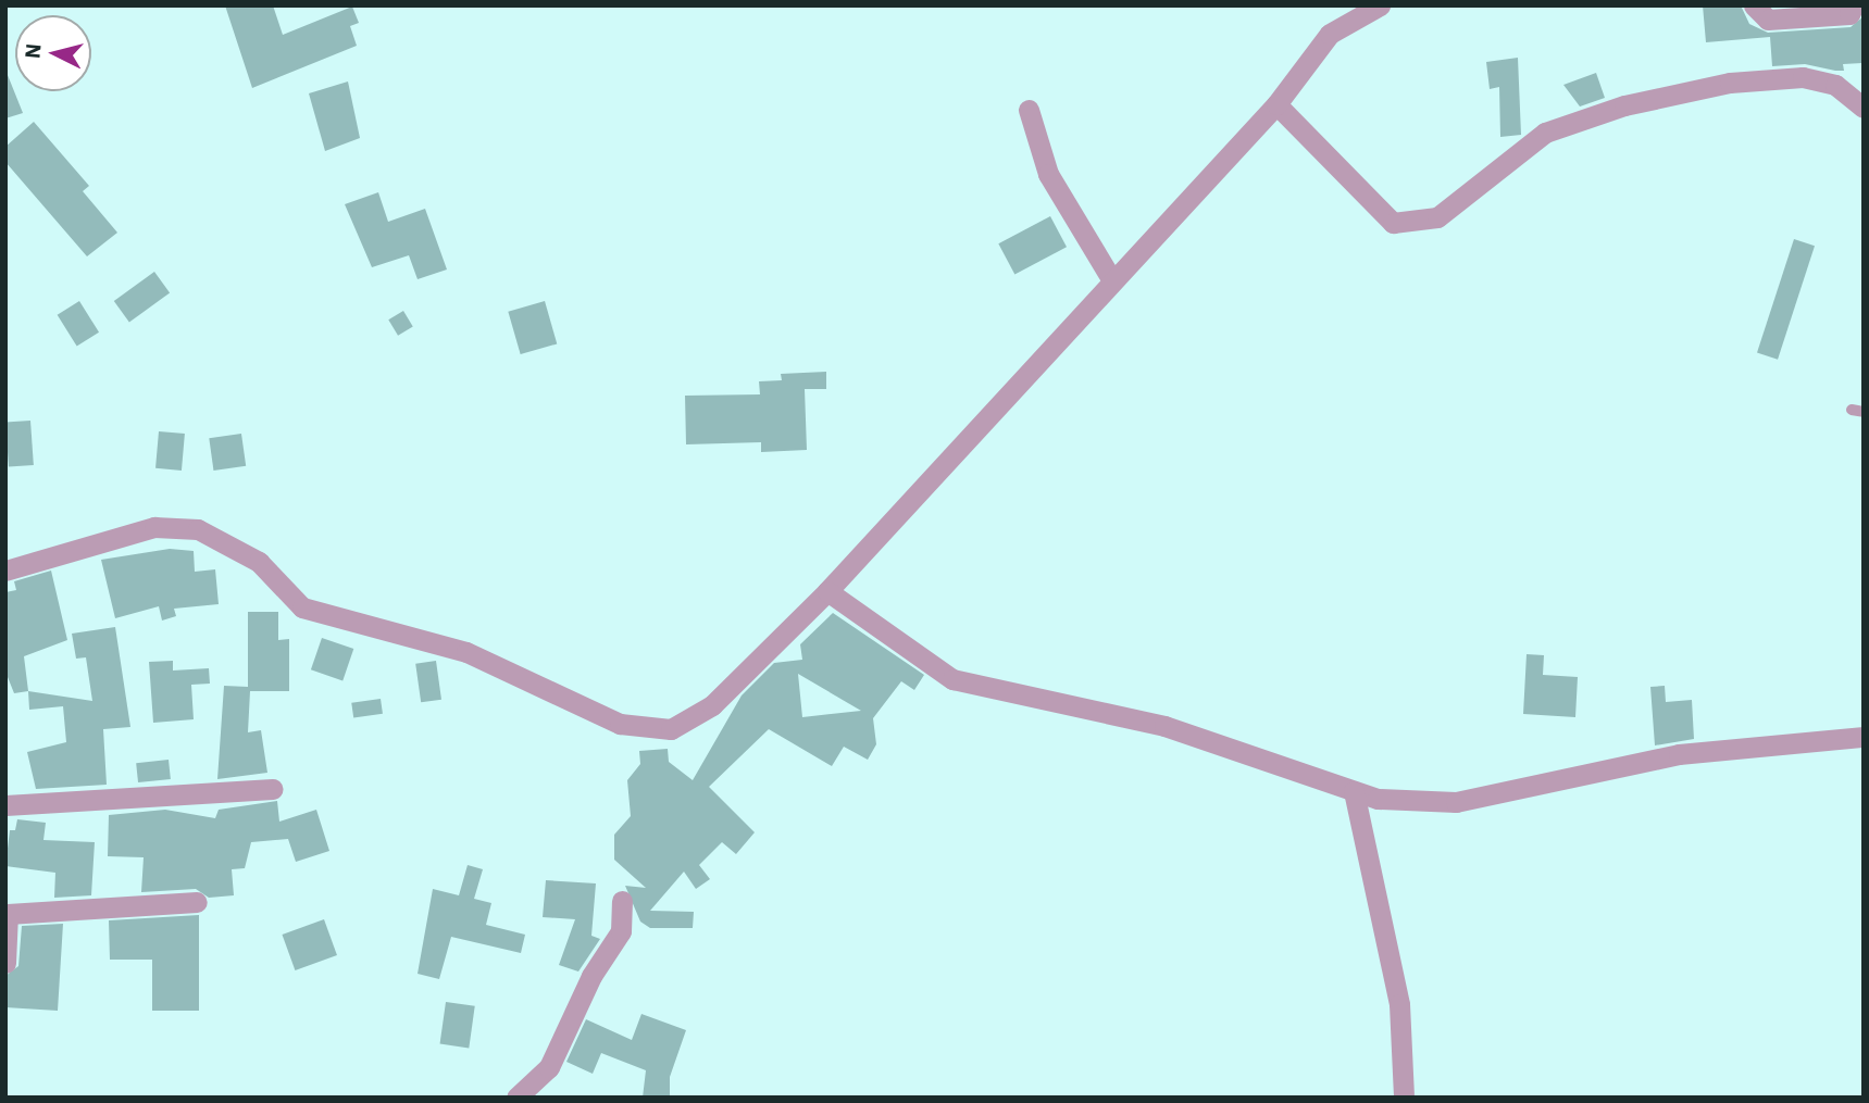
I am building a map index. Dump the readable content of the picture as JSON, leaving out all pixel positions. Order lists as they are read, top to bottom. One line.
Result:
{"north":"left"}
